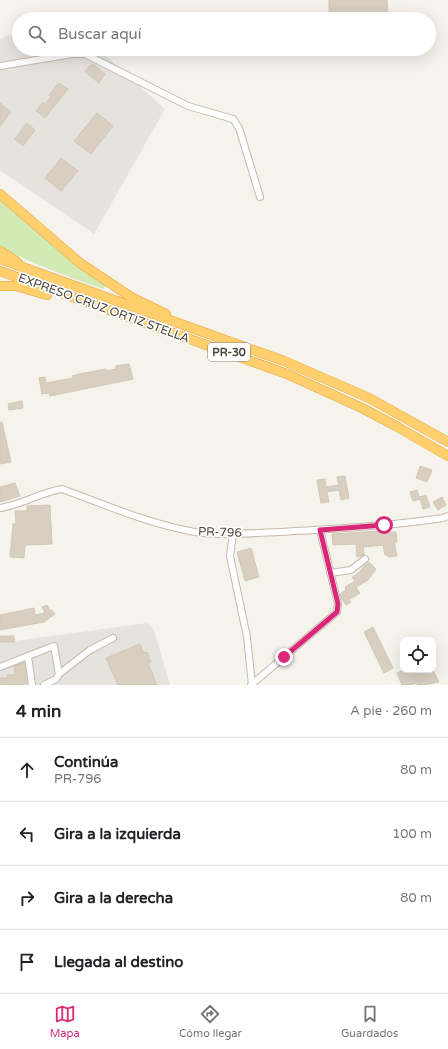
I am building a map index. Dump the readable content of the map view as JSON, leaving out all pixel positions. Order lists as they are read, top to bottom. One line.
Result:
{"streets":{"highway":["EXPRESO CRUZ ORTIZ STELLA","PR-30"],"street":["PR-796"]},"page":{"search":"Buscar aquí","heading":["4 min","A pie · 260 m"],"list":[["Continúa","PR-796","80 m"],["Gira a la izquierda","100 m"],["Gira a la derecha","80 m"],"Llegada al destino"],"nav":["Mapa","Cómo llegar","Guardados"]}}
